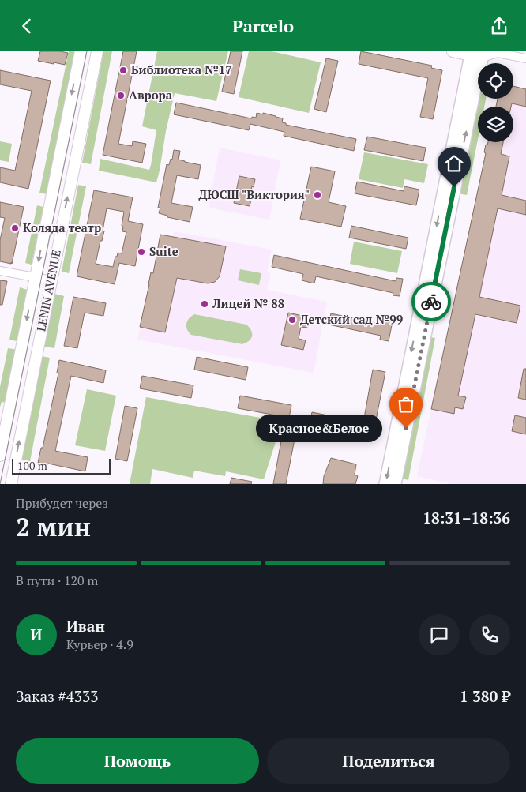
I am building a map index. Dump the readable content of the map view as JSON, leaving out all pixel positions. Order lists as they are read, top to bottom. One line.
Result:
{"streets":{"main road":["LENIN AVENUE"]},"places":["Библиотека №17","Аврора","ДЮСШ \"Виктория\"","Коляда театр","Suite","Лицей № 88","Детский сад №99","Красное&Белое"],"scale_bar":"100 m","page":{"header":"Parcelo","bubble":"Красное&Белое","scale":"100 m","heading":["2 мин","Прибудет через","18:31–18:36"],"panel":["Иван","Курьер · 4.9","Заказ #4333","1 380 ₽"],"bar":"В пути · 120 m","round":"И","buttons":["Помощь","Поделиться"]}}
